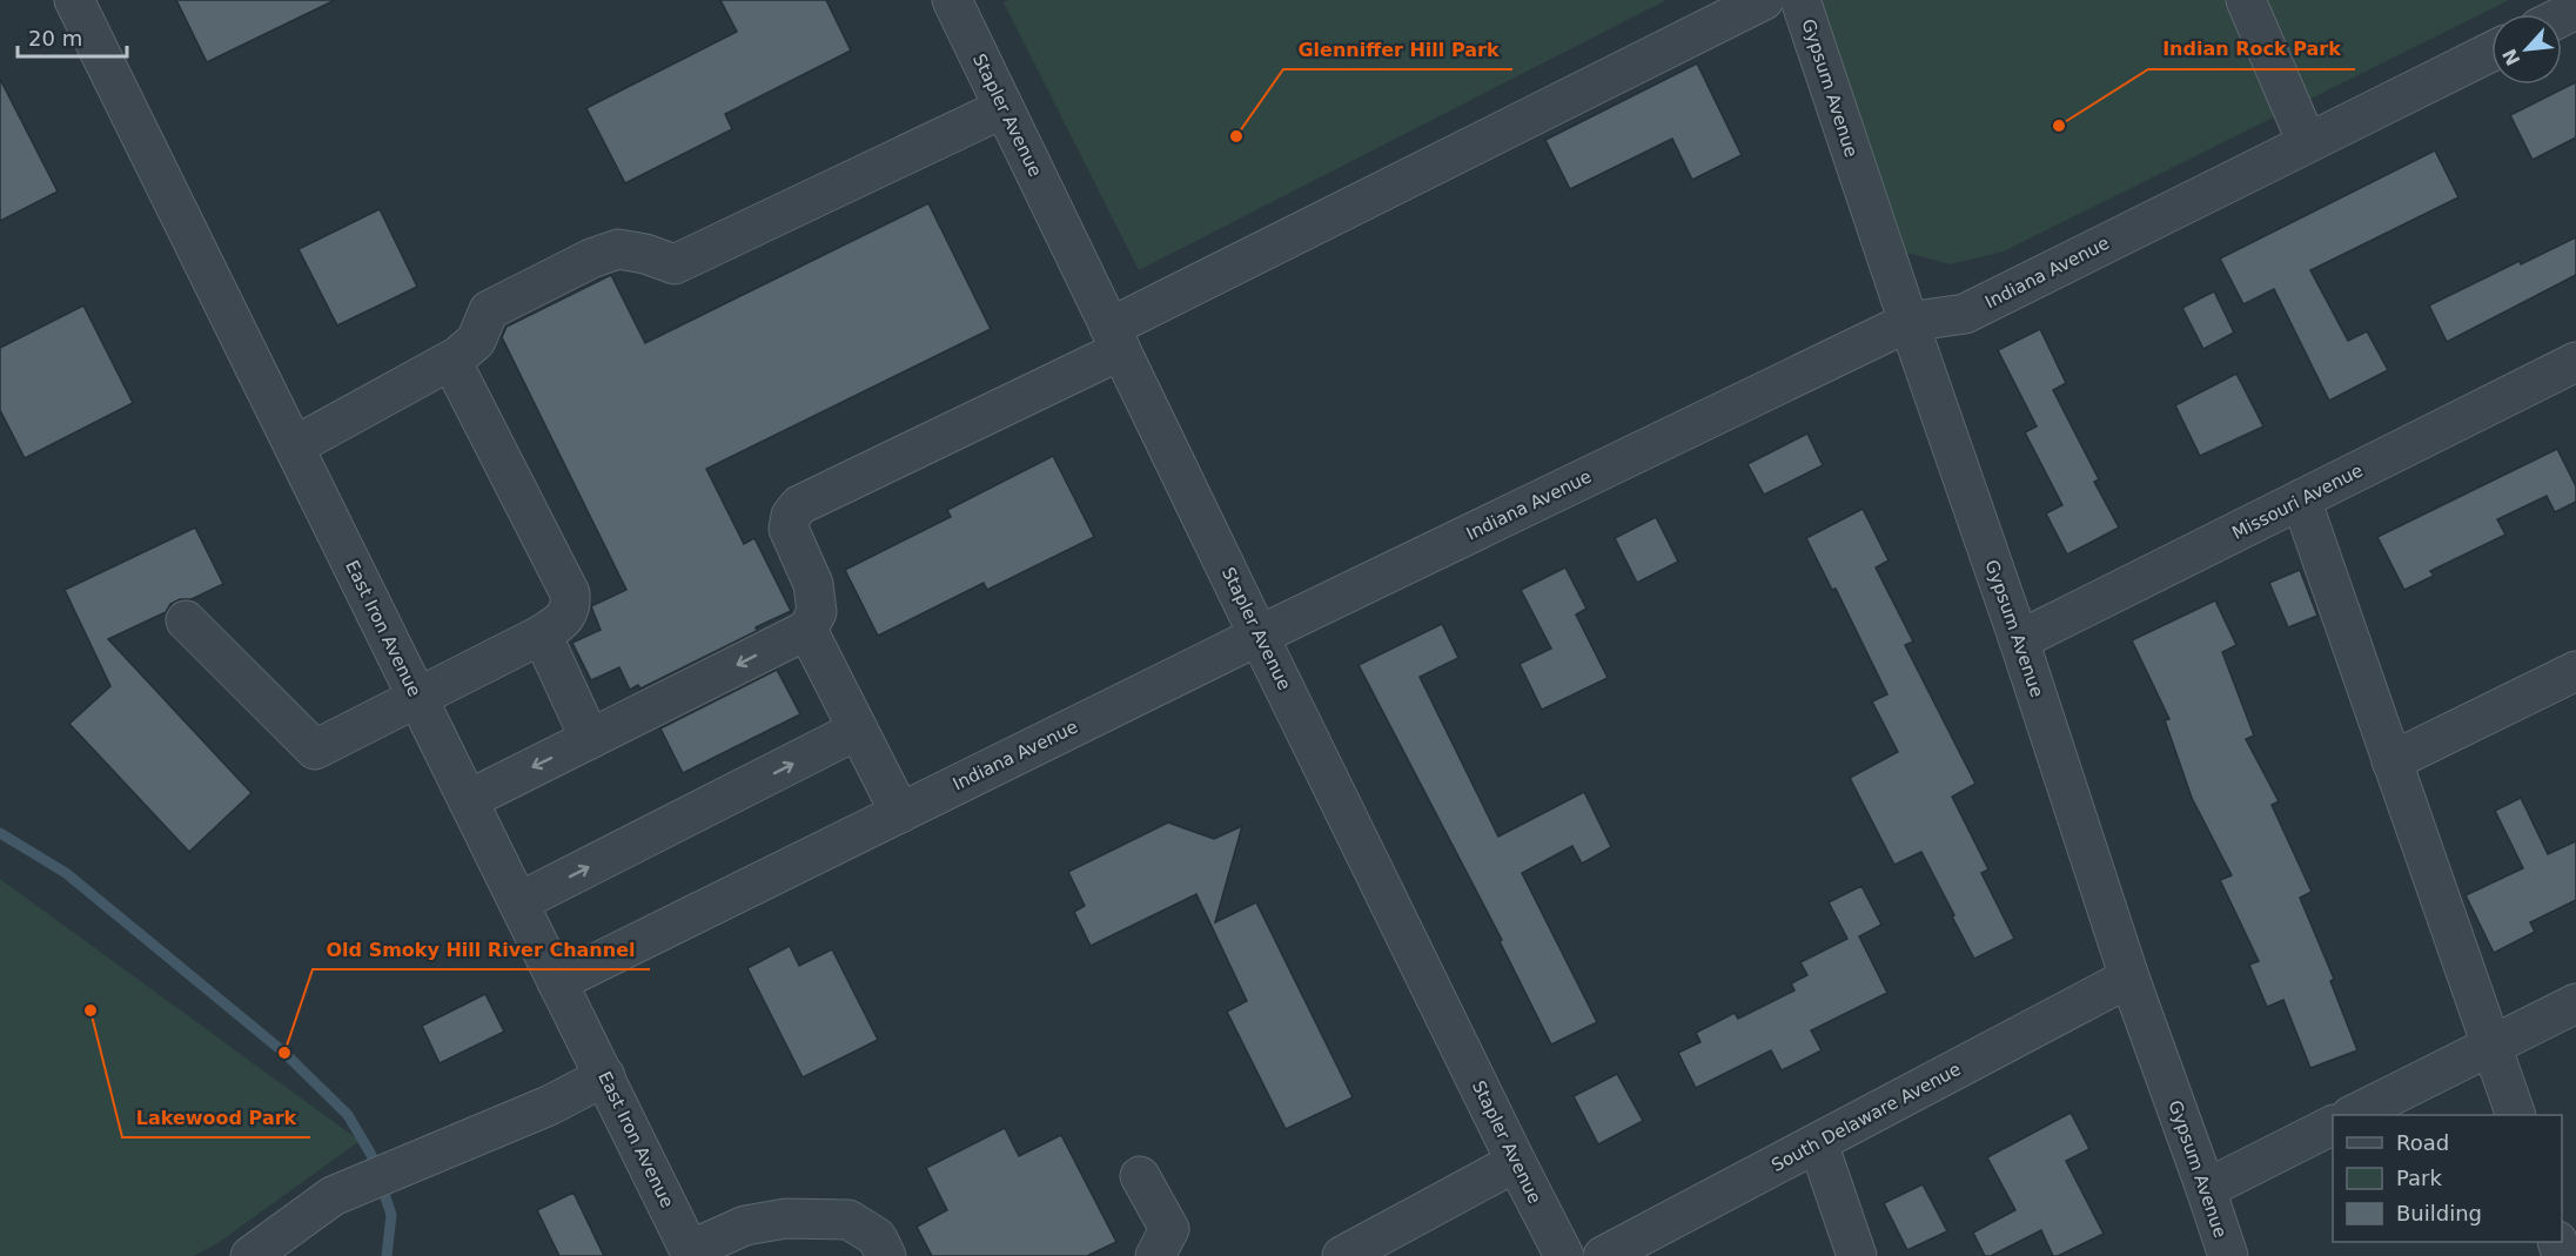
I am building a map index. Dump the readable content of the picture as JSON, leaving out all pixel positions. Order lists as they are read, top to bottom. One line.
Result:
{"streets":{"street":["Gypsum Avenue","Stapler Avenue","Indiana Avenue","Missouri Avenue","East Iron Avenue","South Delaware Avenue"]},"crossings":[["Gypsum Avenue","Indiana Avenue"],["Gypsum Avenue","Missouri Avenue"],["Gypsum Avenue","South Delaware Avenue"],["Stapler Avenue","Indiana Avenue"],["Indiana Avenue","East Iron Avenue"]],"places":["Indian Rock Park","Glenniffer Hill Park","Lakewood Park","Old Smoky Hill River Channel"],"legend":["Road","Park","Building"],"scale_bar":"20 m","north":"bottom left"}
